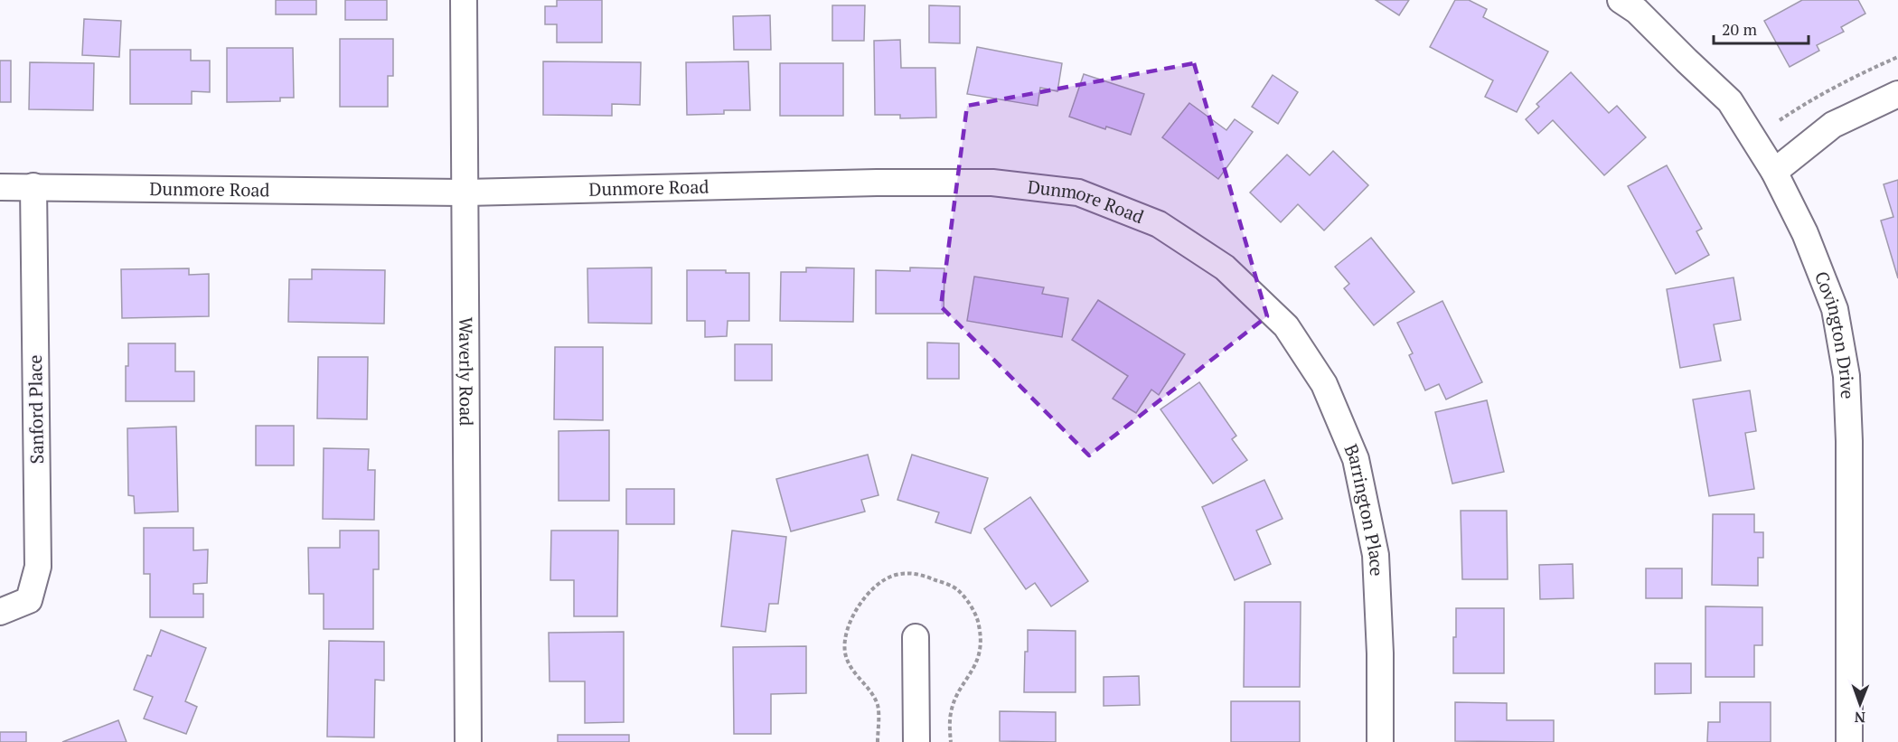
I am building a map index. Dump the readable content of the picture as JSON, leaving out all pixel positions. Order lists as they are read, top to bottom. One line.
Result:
{"streets":{"street":["Dunmore Road","Covington Drive","Waverly Road","Sanford Place","Barrington Place"]},"crossings":[["Dunmore Road","Waverly Road"],["Dunmore Road","Sanford Place"],["Dunmore Road","Barrington Place"]],"scale_bar":"20 m","north":"bottom"}
